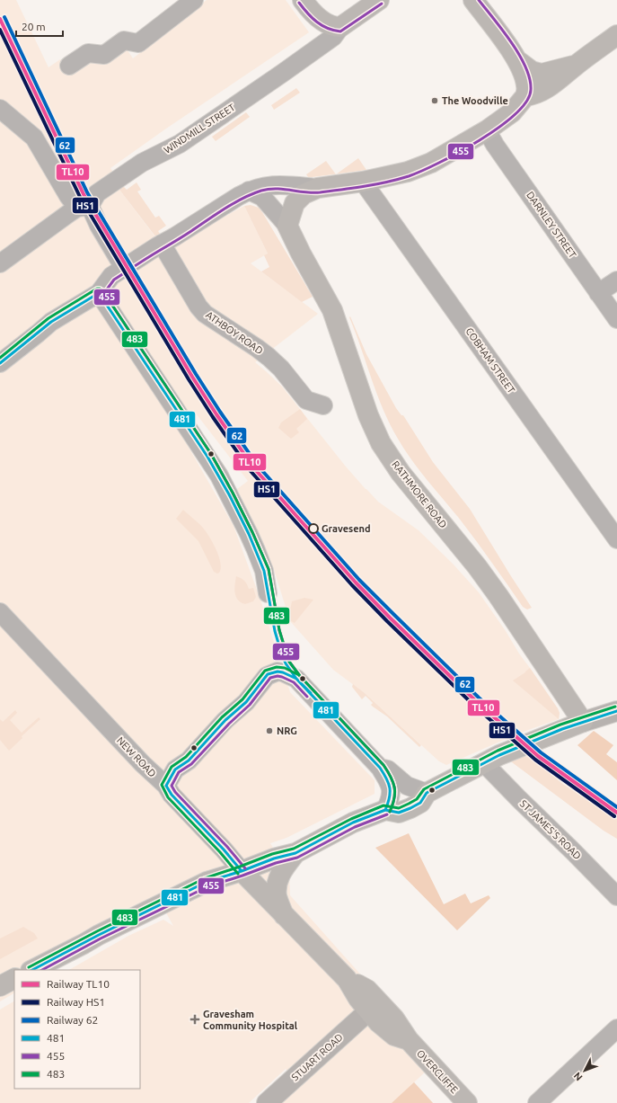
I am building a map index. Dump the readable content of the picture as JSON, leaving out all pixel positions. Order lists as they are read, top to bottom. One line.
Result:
{"streets":{"main road":["WINDMILL STREET","RATHMORE ROAD","NEW ROAD","STUART ROAD","OVERCLIFFE"],"street":["DARNLEY STREET","ATHBOY ROAD","COBHAM STREET","ST JAMES'S ROAD"]},"crossings":[["NEW ROAD","STUART ROAD"],["NEW ROAD","OVERCLIFFE"]],"places":{"other":["The Woodville","Gravesend","NRG"],"health":["Gravesham Community Hospital"]},"lines":["transit line 455","rail line 62","rail line TL10","rail line HS1","transit line 483","transit line 481"],"legend":["Railway TL10","Railway HS1","Railway 62","481","455","483"],"scale_bar":"20 m","north":"bottom left"}
